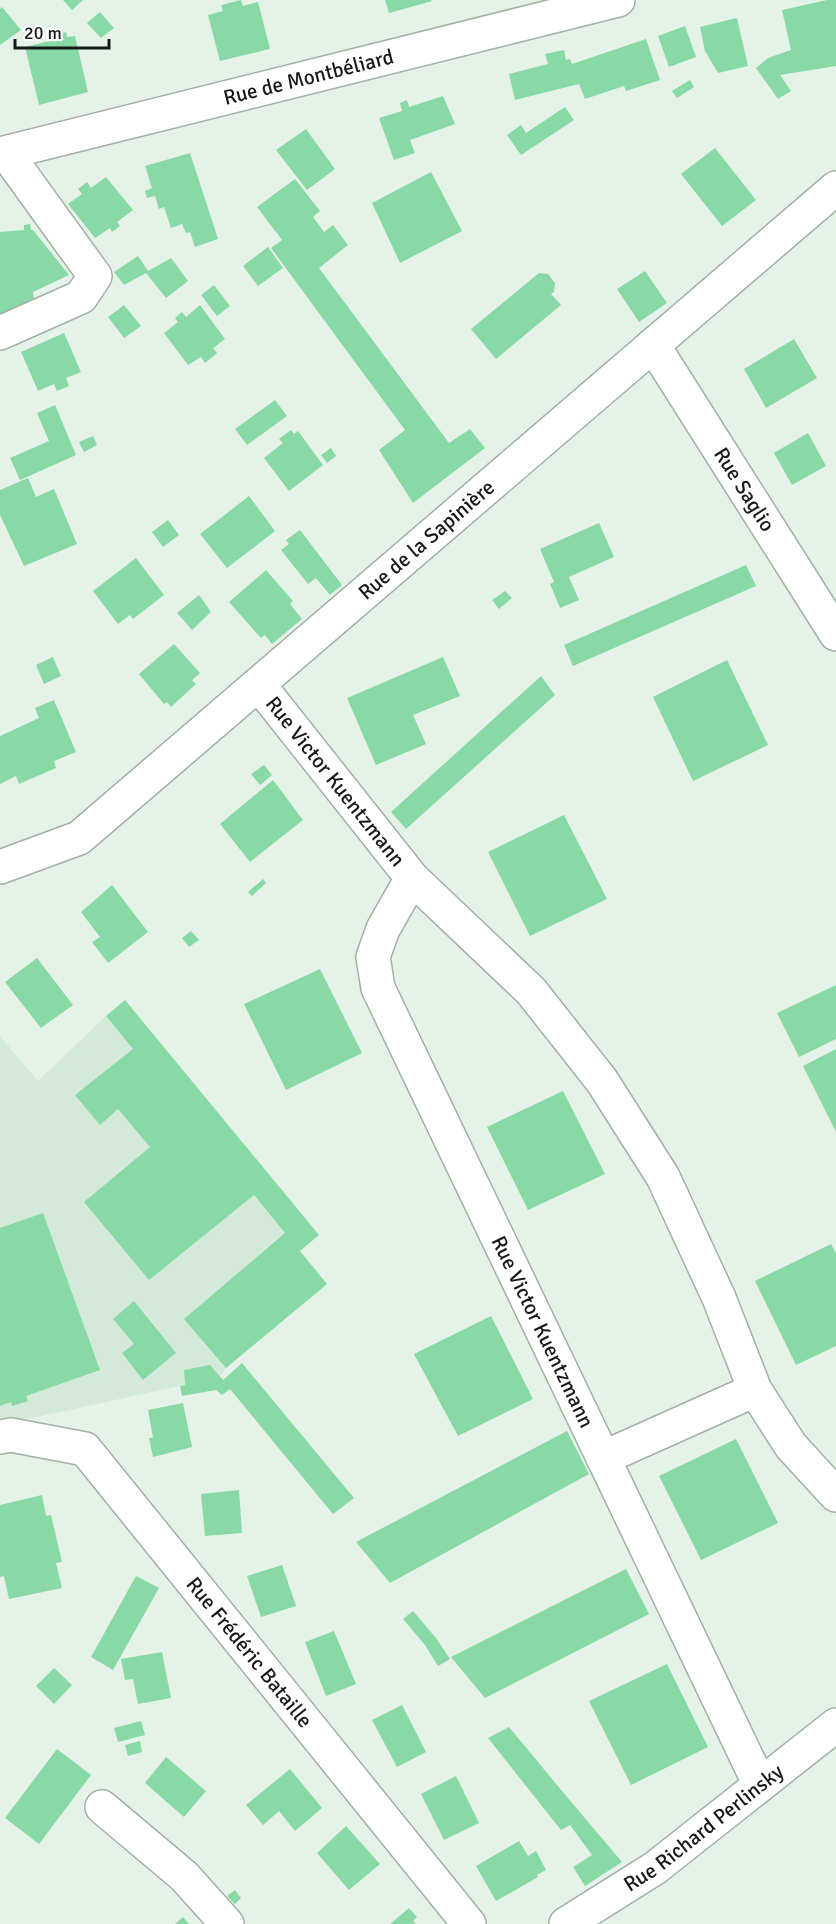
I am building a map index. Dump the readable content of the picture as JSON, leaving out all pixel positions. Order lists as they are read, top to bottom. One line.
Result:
{"streets":{"street":["Rue de Montbéliard","Rue Saglio","Rue de la Sapinière","Rue Victor Kuentzmann","Rue Frédéric Bataille","Rue Richard Perlinsky"]},"crossings":[["Rue Saglio","Rue de la Sapinière"],["Rue de la Sapinière","Rue Victor Kuentzmann"],["Rue Victor Kuentzmann","Rue Richard Perlinsky"]],"scale_bar":"20 m"}
